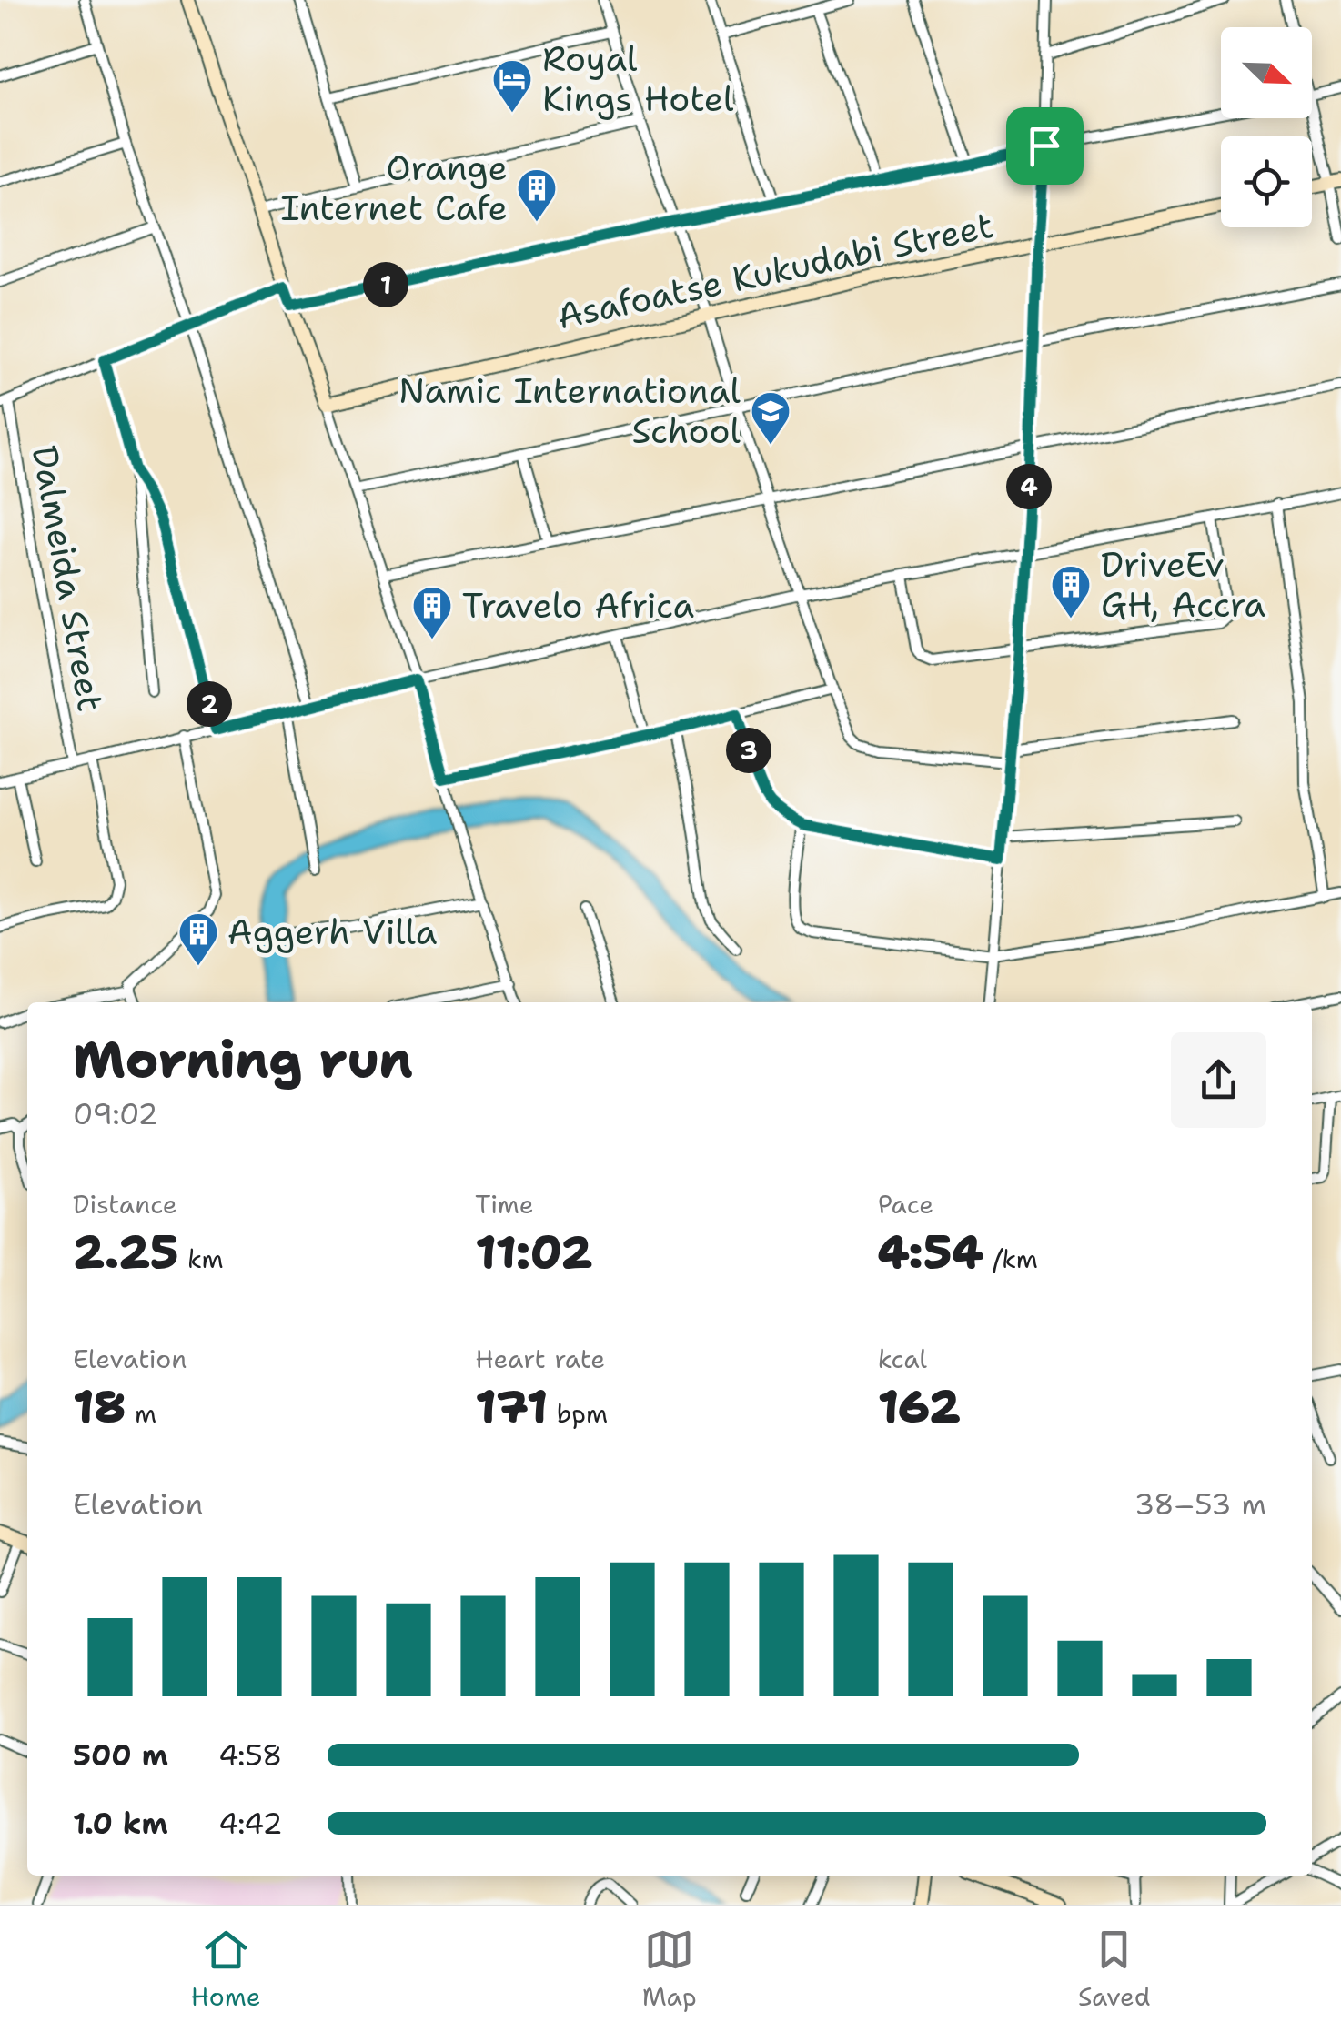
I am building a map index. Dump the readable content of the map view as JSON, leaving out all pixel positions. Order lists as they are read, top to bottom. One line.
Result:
{"streets":{"street":["Asafoatse Kukudabi Street","Dalmeida Street"]},"places":{"hotel":["Royal Kings Hotel"],"building":["Orange Internet Cafe","DriveEv GH, Accra","Travelo Africa","Aggerh Villa"],"school or university":["Namic International School"]},"north":"bottom right","page":{"pins":["1","4","2","3"],"heading":["Morning run","09:02"],"stats":[["Distance","2.25 km"],["Time","11:02"],["Pace","4:54 /km"],["Elevation","18 m"],["Heart rate","171 bpm"],["kcal","162"]],"chart":["Elevation","38–53 m"],"list":[{"name":"500 m","note":"4:58"},{"name":"1.0 km","note":"4:42"}],"tabs":["Home","Map","Saved"]}}
